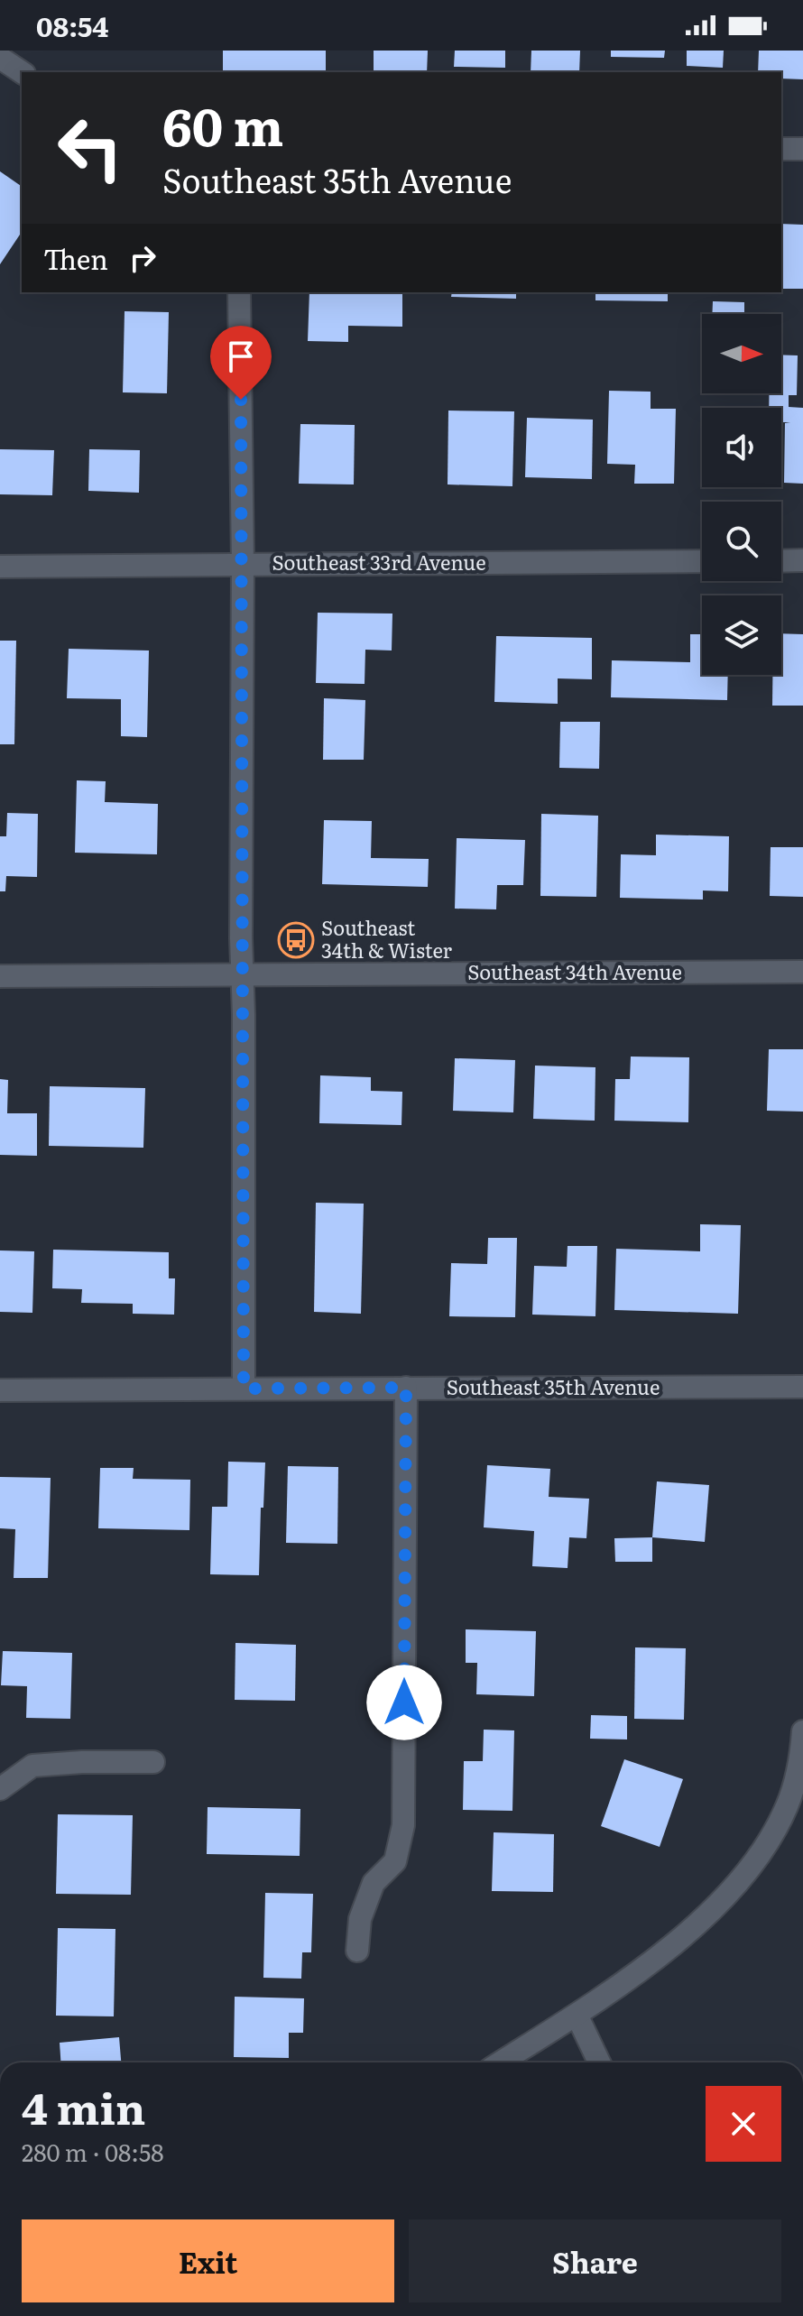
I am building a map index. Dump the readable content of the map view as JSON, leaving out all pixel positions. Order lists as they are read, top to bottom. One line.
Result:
{"streets":{"street":["Southeast 33rd Avenue","Southeast 34th Avenue","Southeast 35th Avenue"]},"places":{"bus stop":["Southeast 34th & Wister"]},"north":"right","page":{"status":"08:54","turn":["60 m","Southeast 35th Avenue"],"then":"Then","heading":["4 min","280 m · 08:58"],"buttons":["Exit","Share"]}}
